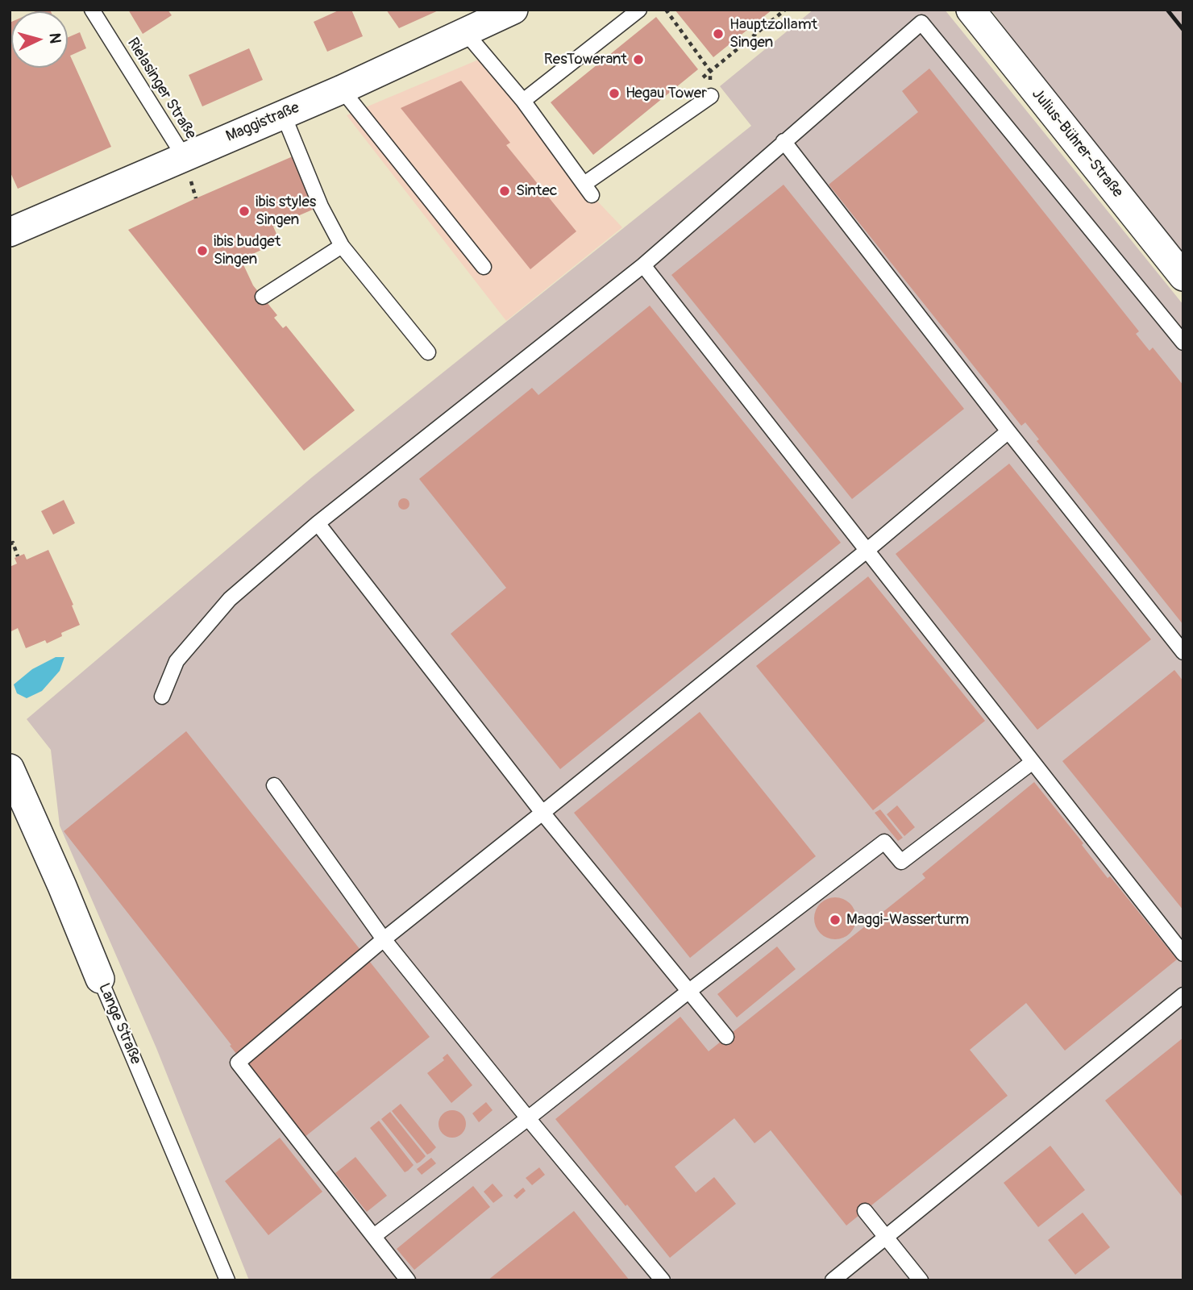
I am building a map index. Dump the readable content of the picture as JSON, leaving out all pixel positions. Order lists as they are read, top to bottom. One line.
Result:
{"streets":{"street":["Maggistraße","Julius-Bührer-Straße","Lange Straße"],"lane":["Rielasinger Straße"]},"crossings":[["Rielasinger Straße","Maggistraße"]],"places":["Hauptzollamt Singen","ResTowerant","Hegau Tower","Sintec","ibis styles Singen","ibis budget Singen","Maggi-Wasserturm"],"north":"right"}
